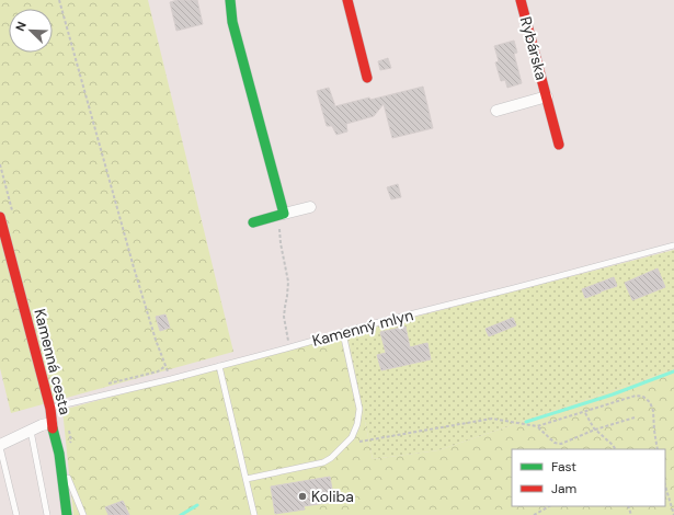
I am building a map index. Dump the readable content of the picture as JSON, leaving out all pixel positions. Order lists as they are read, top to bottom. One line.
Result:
{"streets":{"street":["Rybárska","Kamenná cesta"],"lane":["Kamenný mlyn"]},"crossings":[["Kamenný mlyn","Kamenná cesta"]],"places":["Koliba"],"legend":["Fast","Jam"],"north":"top left"}
